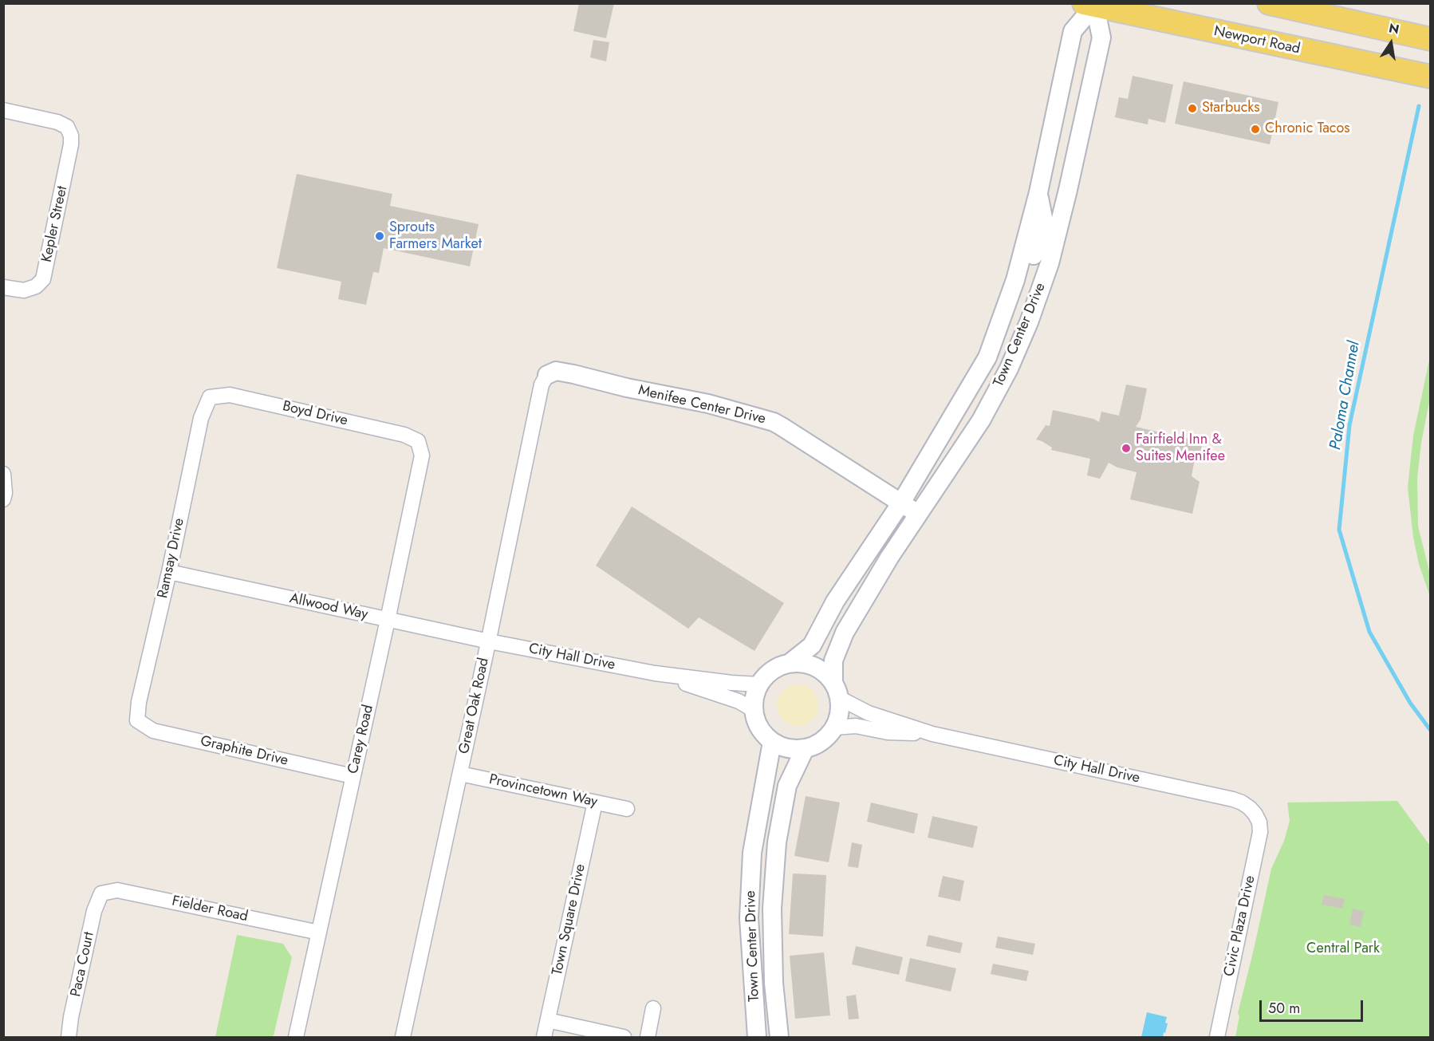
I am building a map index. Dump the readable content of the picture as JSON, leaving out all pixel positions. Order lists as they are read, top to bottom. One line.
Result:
{"streets":{"main road":["Newport Road"],"street":["Kepler Street","Town Center Drive","Menifee Center Drive","Boyd Drive","Ramsay Drive","Allwood Way","City Hall Drive","Great Oak Road","Carey Road","Graphite Drive","Provincetown Way","Fielder Road","Town Square Drive","Civic Plaza Drive","Paca Court"]},"crossings":[["Newport Road","Town Center Drive"],["Town Center Drive","Menifee Center Drive"],["Town Center Drive","City Hall Drive"],["Menifee Center Drive","Great Oak Road"],["Boyd Drive","Ramsay Drive"],["Boyd Drive","Carey Road"],["Ramsay Drive","Allwood Way"],["Ramsay Drive","Graphite Drive"],["Allwood Way","City Hall Drive"],["Allwood Way","Great Oak Road"],["Allwood Way","Carey Road"],["City Hall Drive","Great Oak Road"],["City Hall Drive","Civic Plaza Drive"],["Great Oak Road","Provincetown Way"],["Carey Road","Graphite Drive"],["Carey Road","Fielder Road"],["Provincetown Way","Town Square Drive"],["Fielder Road","Paca Court"]],"water":["Paloma Channel"],"parks":["Central Park"],"places":["Starbucks","Chronic Tacos","Sprouts Farmers Market","Fairfield Inn & Suites Menifee"],"scale_bar":"50 m","north":"top"}
